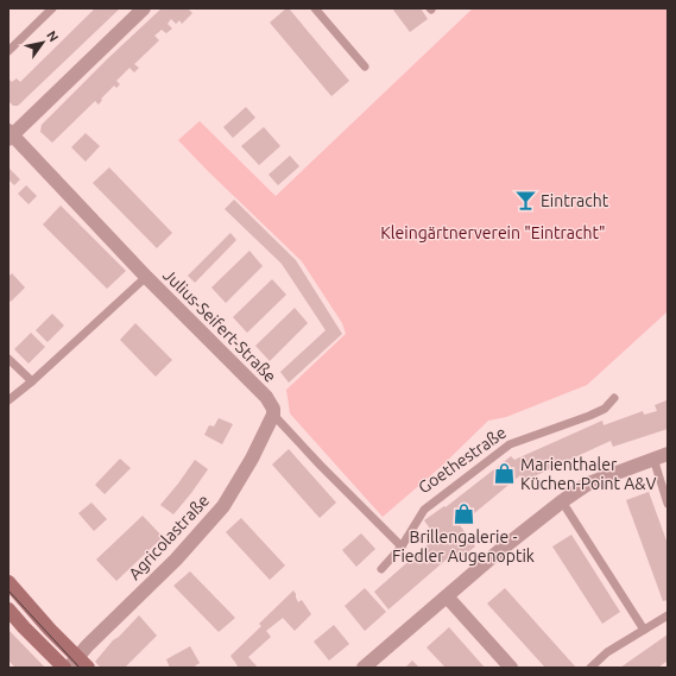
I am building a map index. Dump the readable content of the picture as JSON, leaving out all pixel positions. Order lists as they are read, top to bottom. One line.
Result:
{"streets":{"street":["Julius-Seifert-Straße","Agricolastraße"],"lane":["Goethestraße"]},"crossings":[["Julius-Seifert-Straße","Goethestraße"],["Julius-Seifert-Straße","Agricolastraße"]],"parks":["Kleingärtnerverein \"Eintracht\""],"places":{"bar":["Eintracht"],"shop":["Marienthaler Küchen-Point A&V","Brillengalerie - Fiedler Augenoptik"]},"north":"top right"}
